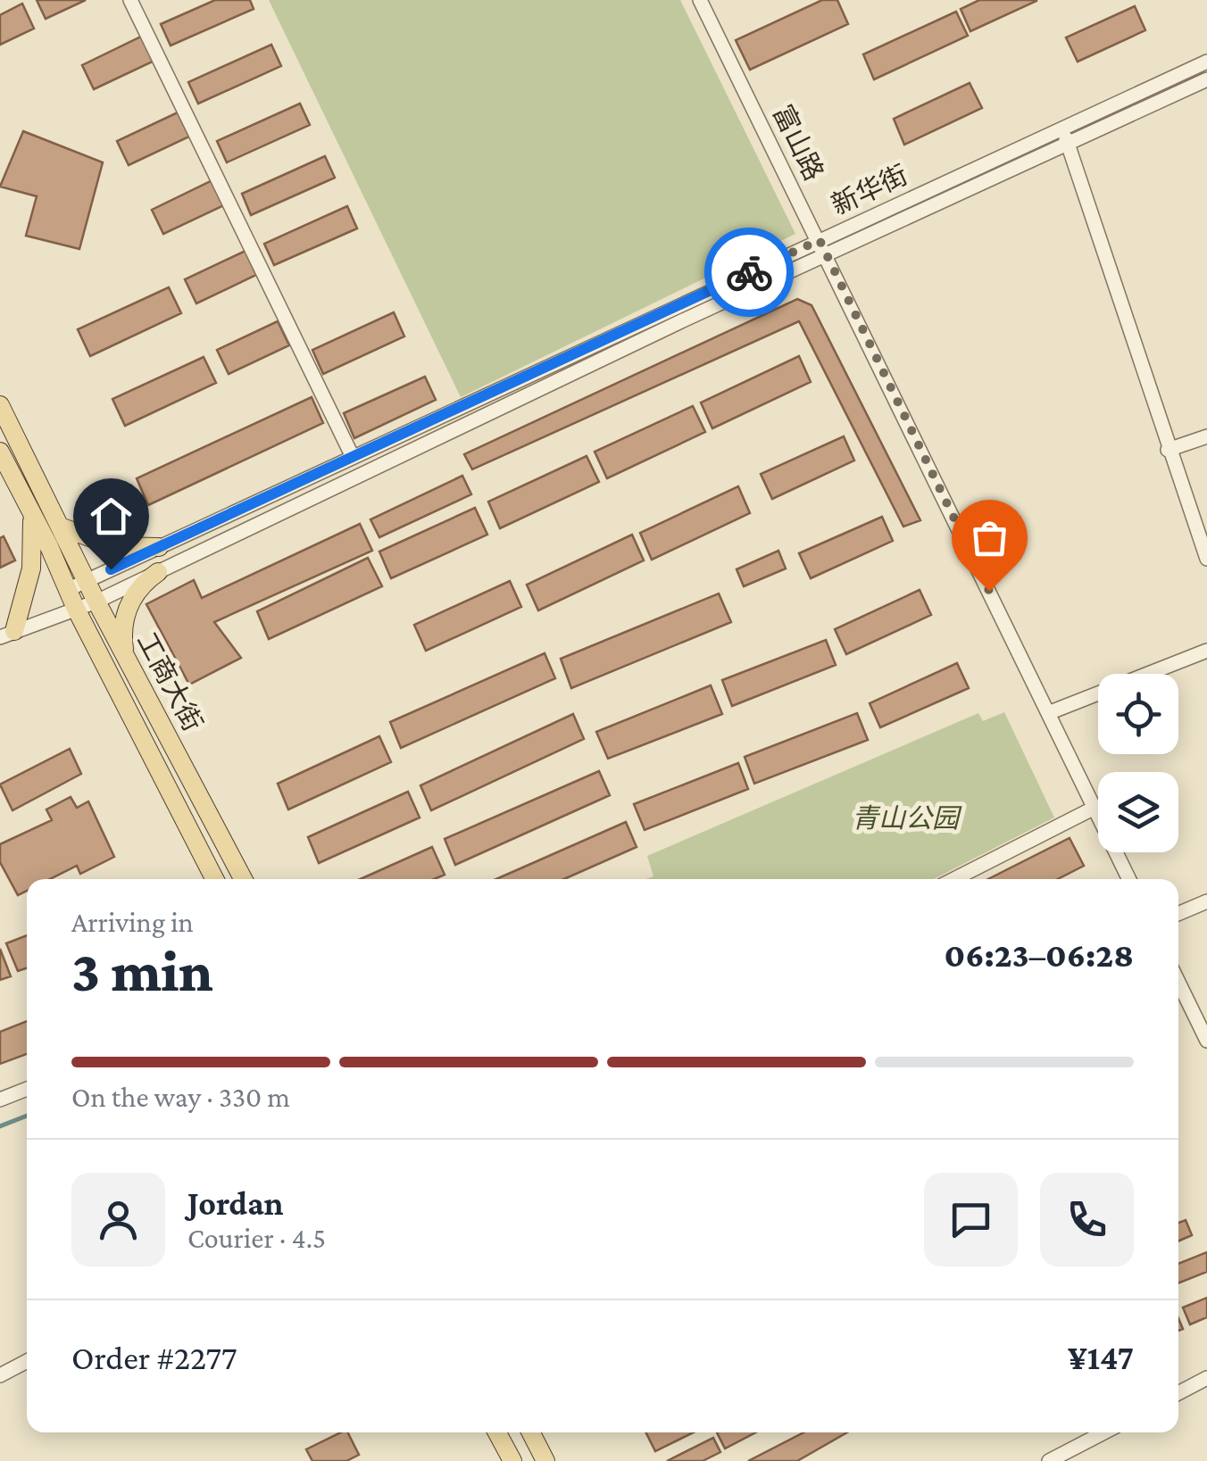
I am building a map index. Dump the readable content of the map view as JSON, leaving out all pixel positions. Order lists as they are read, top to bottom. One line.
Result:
{"streets":{"main road":["工商大街"],"street":["富山路","新华街"]},"crossings":[["富山路","新华街"],["新华街","工商大街"]],"parks":["青山公园"],"page":{"heading":["3 min","Arriving in","06:23–06:28"],"panel":["Jordan","Courier · 4.5","Order #2277","¥147"],"bar":"On the way · 330 m"}}
